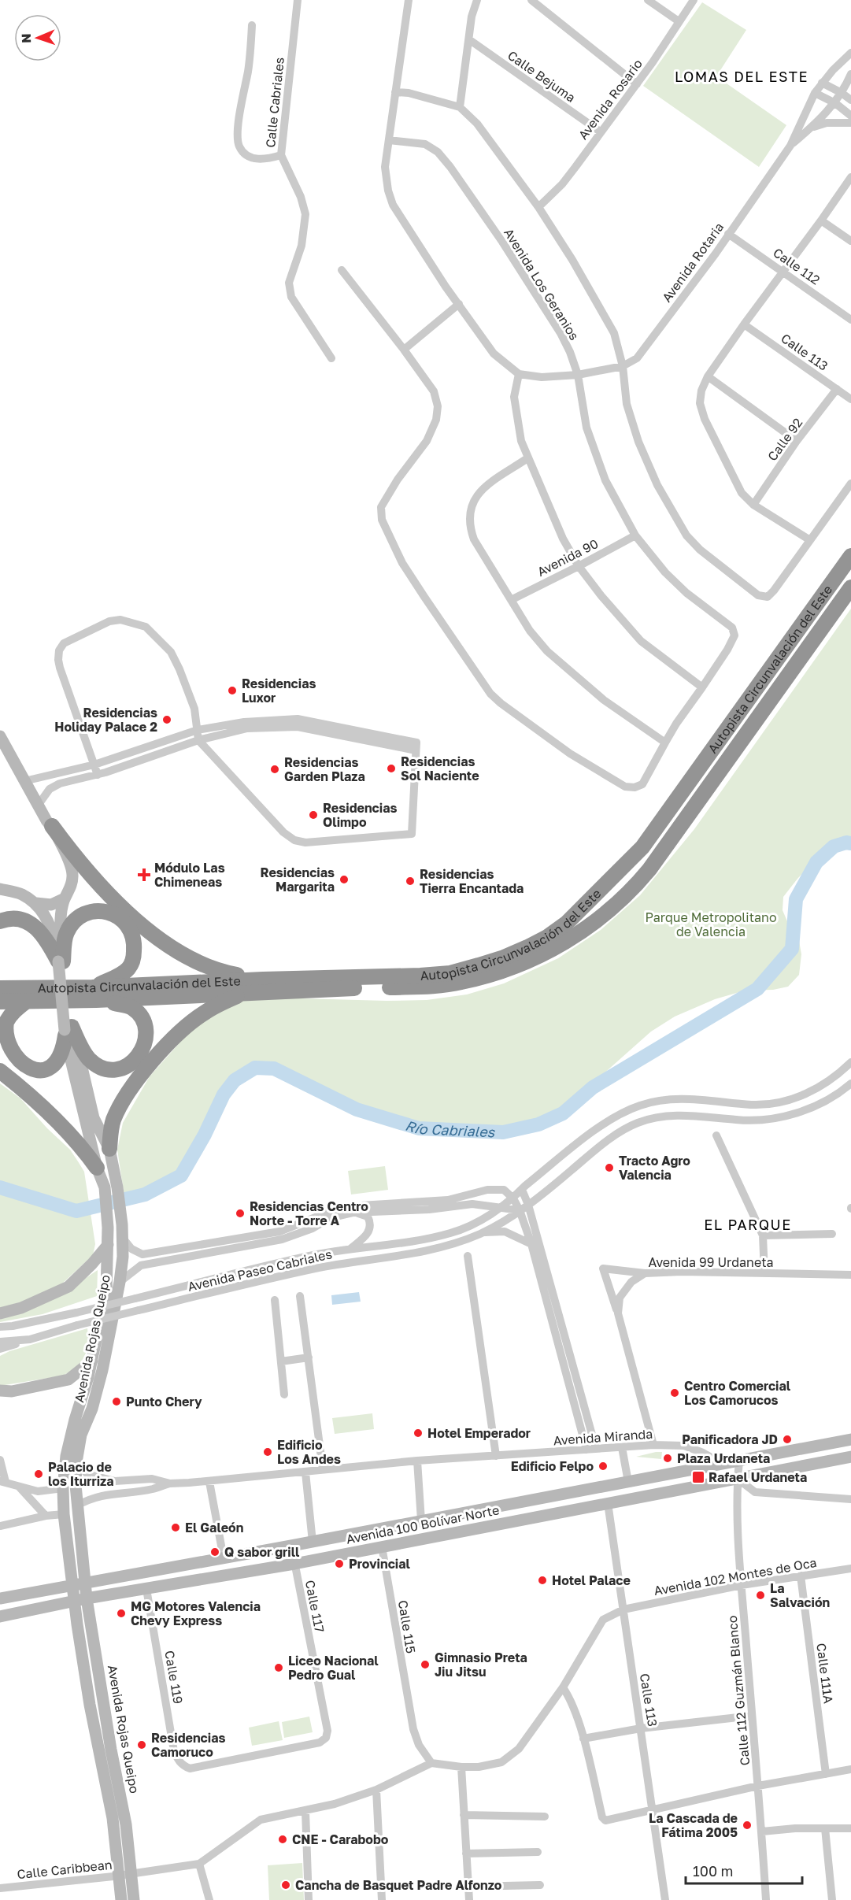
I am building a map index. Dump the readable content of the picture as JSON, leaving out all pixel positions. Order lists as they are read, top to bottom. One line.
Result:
{"streets":{"highway":["Autopista Circunvalación del Este"],"street":["Calle Bejuma","Avenida Rosario","Calle Cabriales","Avenida Rotaria","Calle 112","Avenida Los Geranios","Calle 113","Calle 92","Avenida 90","Avenida 99 Urdaneta","Avenida Paseo Cabriales","Avenida Rojas Queipo","Avenida Miranda","Avenida 100 Bolívar Norte","Avenida 102 Montes de Oca","Calle 117","Calle 115","Calle 111A","Calle 119","Calle 112 Guzmán Blanco","Calle Caribbean"]},"crossings":[["Calle Bejuma","Avenida Rosario"],["Avenida Rotaria","Calle 112"],["Avenida Rotaria","Avenida Los Geranios"],["Avenida Los Geranios","Avenida 90"],["Calle 113","Calle 92"],["Calle 113","Avenida 100 Bolívar Norte"],["Calle 113","Avenida 102 Montes de Oca"],["Avenida Paseo Cabriales","Avenida Rojas Queipo"],["Avenida Rojas Queipo","Avenida Miranda"],["Avenida Rojas Queipo","Avenida 100 Bolívar Norte"],["Avenida Rojas Queipo","Calle Caribbean"],["Avenida Miranda","Avenida 100 Bolívar Norte"],["Avenida 100 Bolívar Norte","Calle 117"],["Avenida 100 Bolívar Norte","Calle 115"],["Avenida 100 Bolívar Norte","Calle 119"],["Avenida 100 Bolívar Norte","Calle 112 Guzmán Blanco"],["Avenida 102 Montes de Oca","Calle 115"],["Avenida 102 Montes de Oca","Calle 111A"],["Avenida 102 Montes de Oca","Calle 112 Guzmán Blanco"],["Calle 117","Calle 119"]],"districts":["LOMAS DEL ESTE","EL PARQUE"],"water":["Río Cabriales"],"parks":["Parque Metropolitano de Valencia"],"places":{"other":["Residencias Luxor","Residencias Holiday Palace 2","Residencias Sol Naciente","Residencias Garden Plaza","Residencias Olimpo","Residencias Margarita","Residencias Tierra Encantada","Tracto Agro Valencia","Residencias Centro Norte - Torre A","Centro Comercial Los Camorucos","Punto Chery","Hotel Emperador","Panificadora JD","Edificio Los Andes","Plaza Urdaneta","Edificio Felpo","Palacio de los Iturriza","El Galeón","Q sabor grill","Provincial","Hotel Palace","La Salvación","MG Motores Valencia Chevy Express","Gimnasio Preta Jiu Jitsu","Liceo Nacional Pedro Gual","Residencias Camoruco","La Cascada de Fátima 2005","CNE - Carabobo","Cancha de Basquet Padre Alfonzo"],"health":["Módulo Las Chimeneas"],"transit":["Rafael Urdaneta"]},"scale_bar":"100 m","north":"left"}
